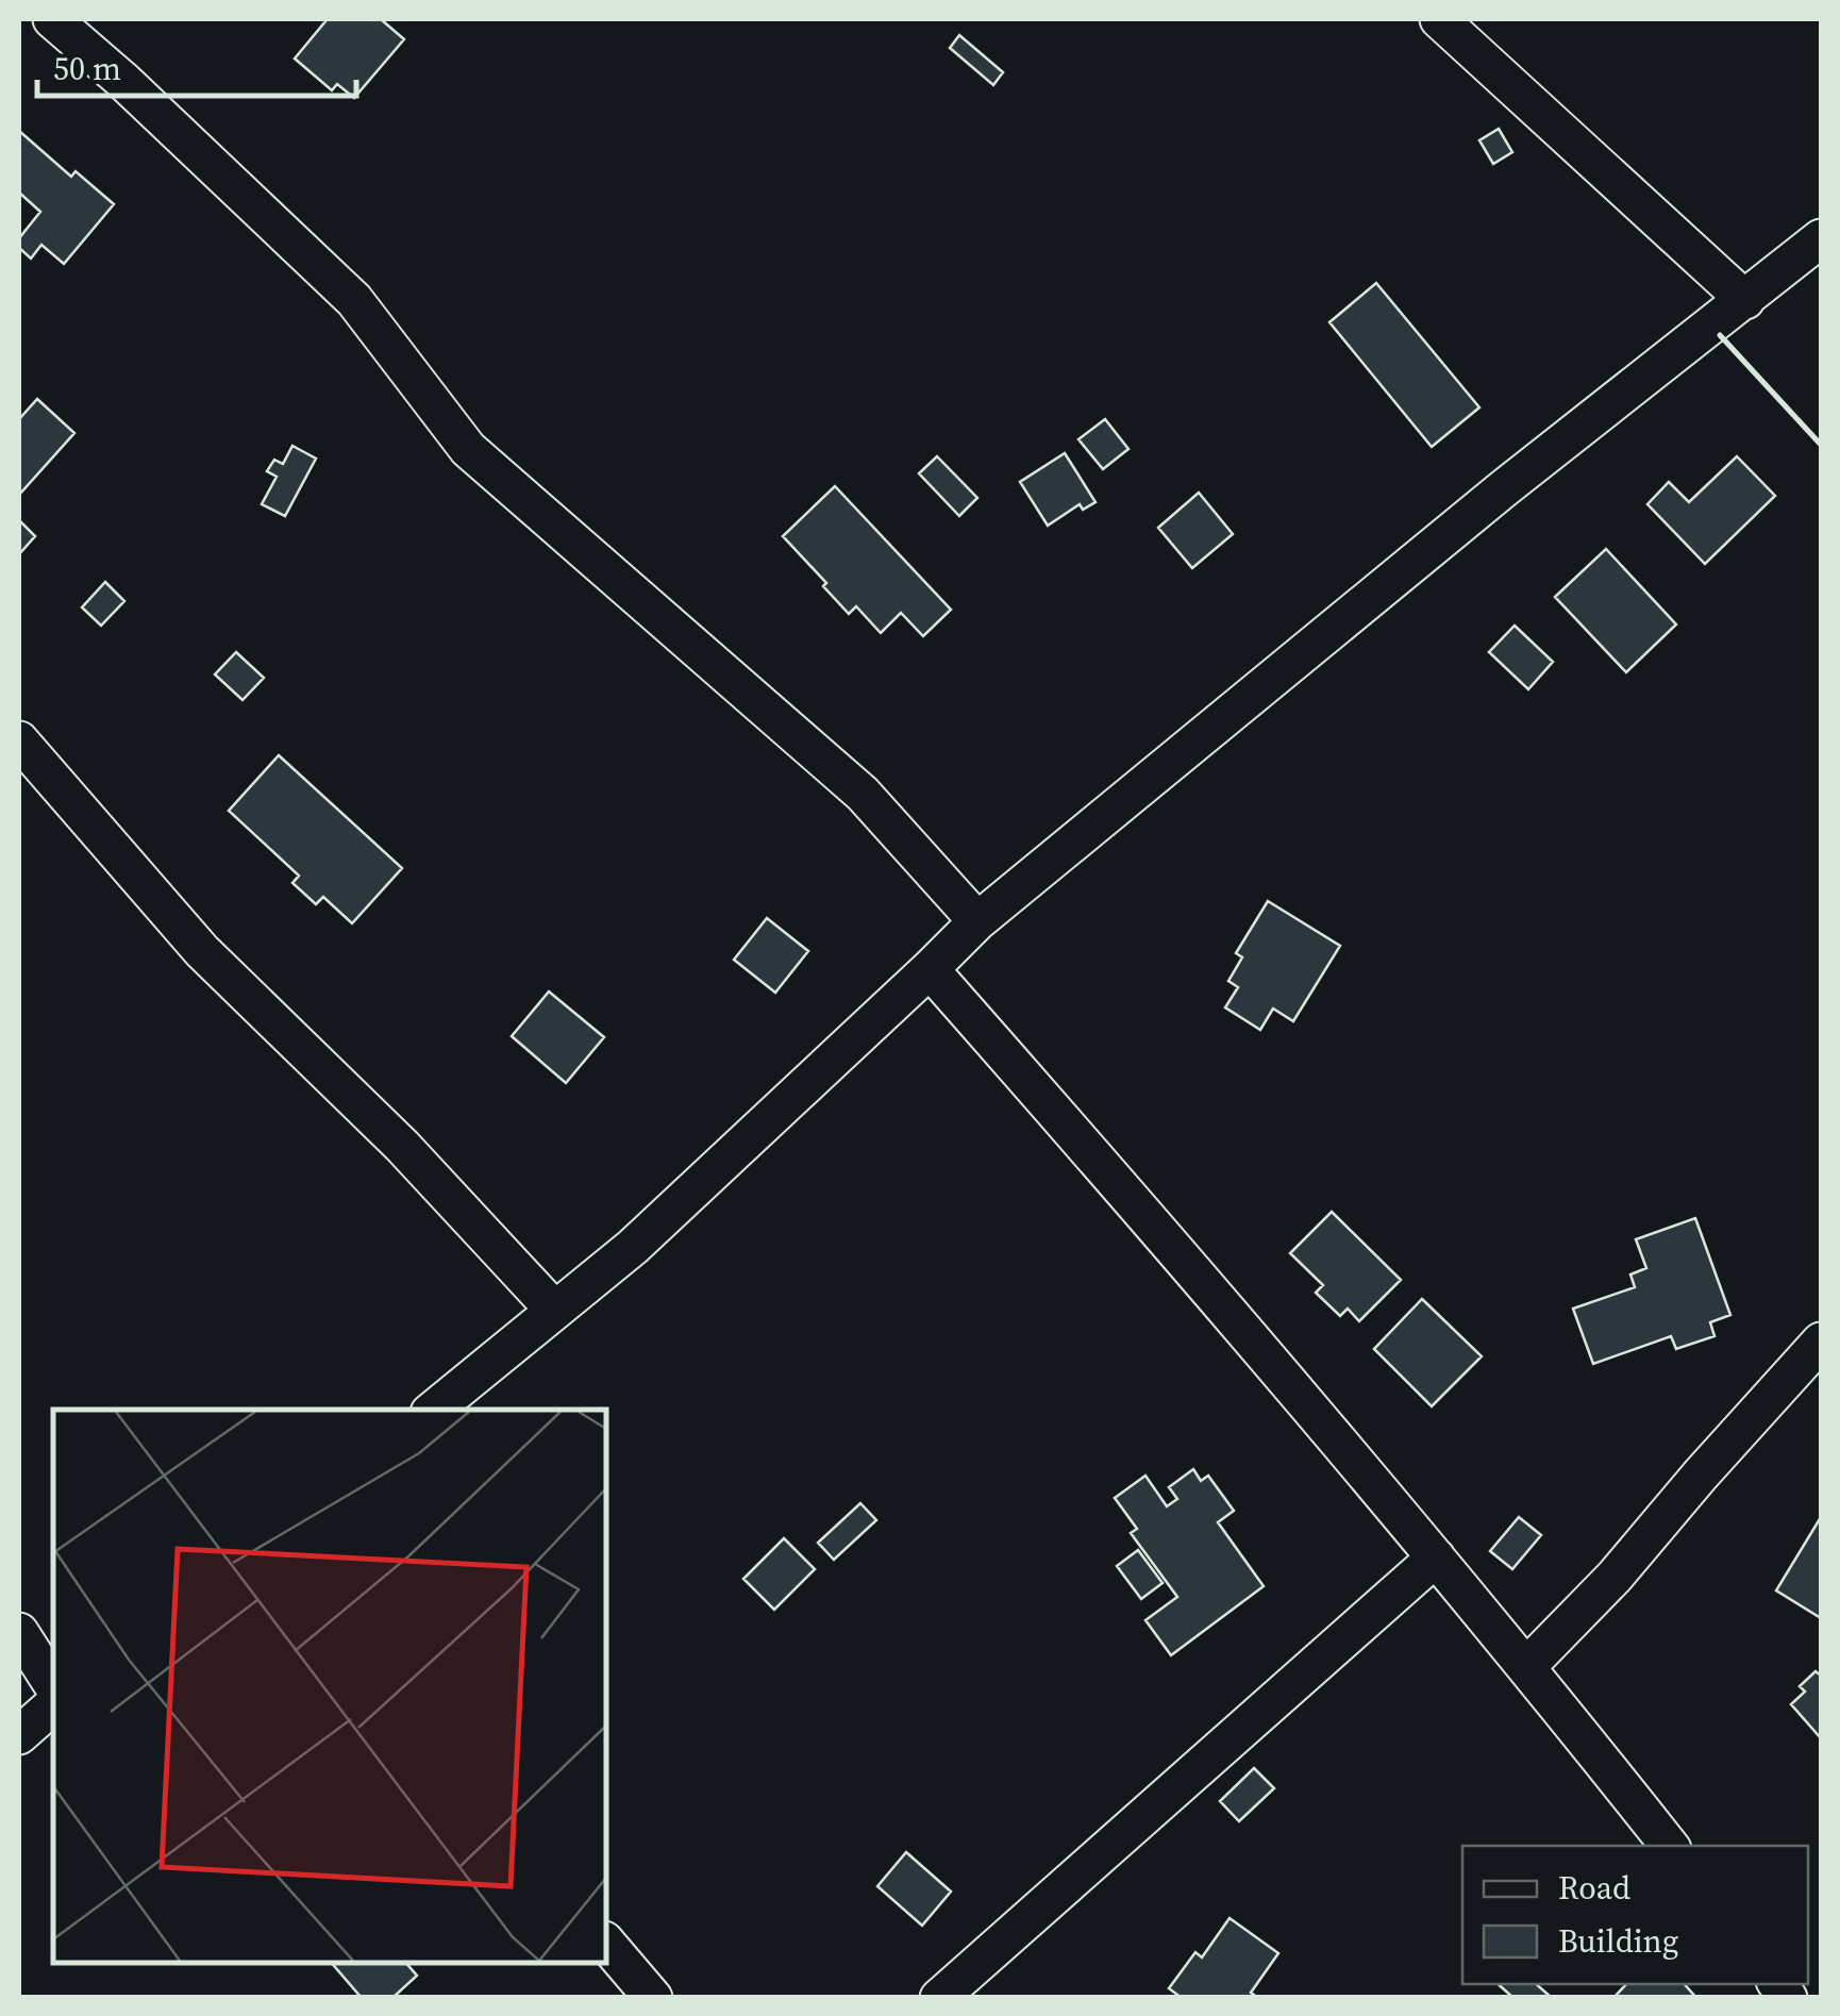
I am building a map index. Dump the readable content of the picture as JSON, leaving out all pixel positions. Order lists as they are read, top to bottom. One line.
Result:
{"legend":["Road","Building"],"scale_bar":"50 m"}
